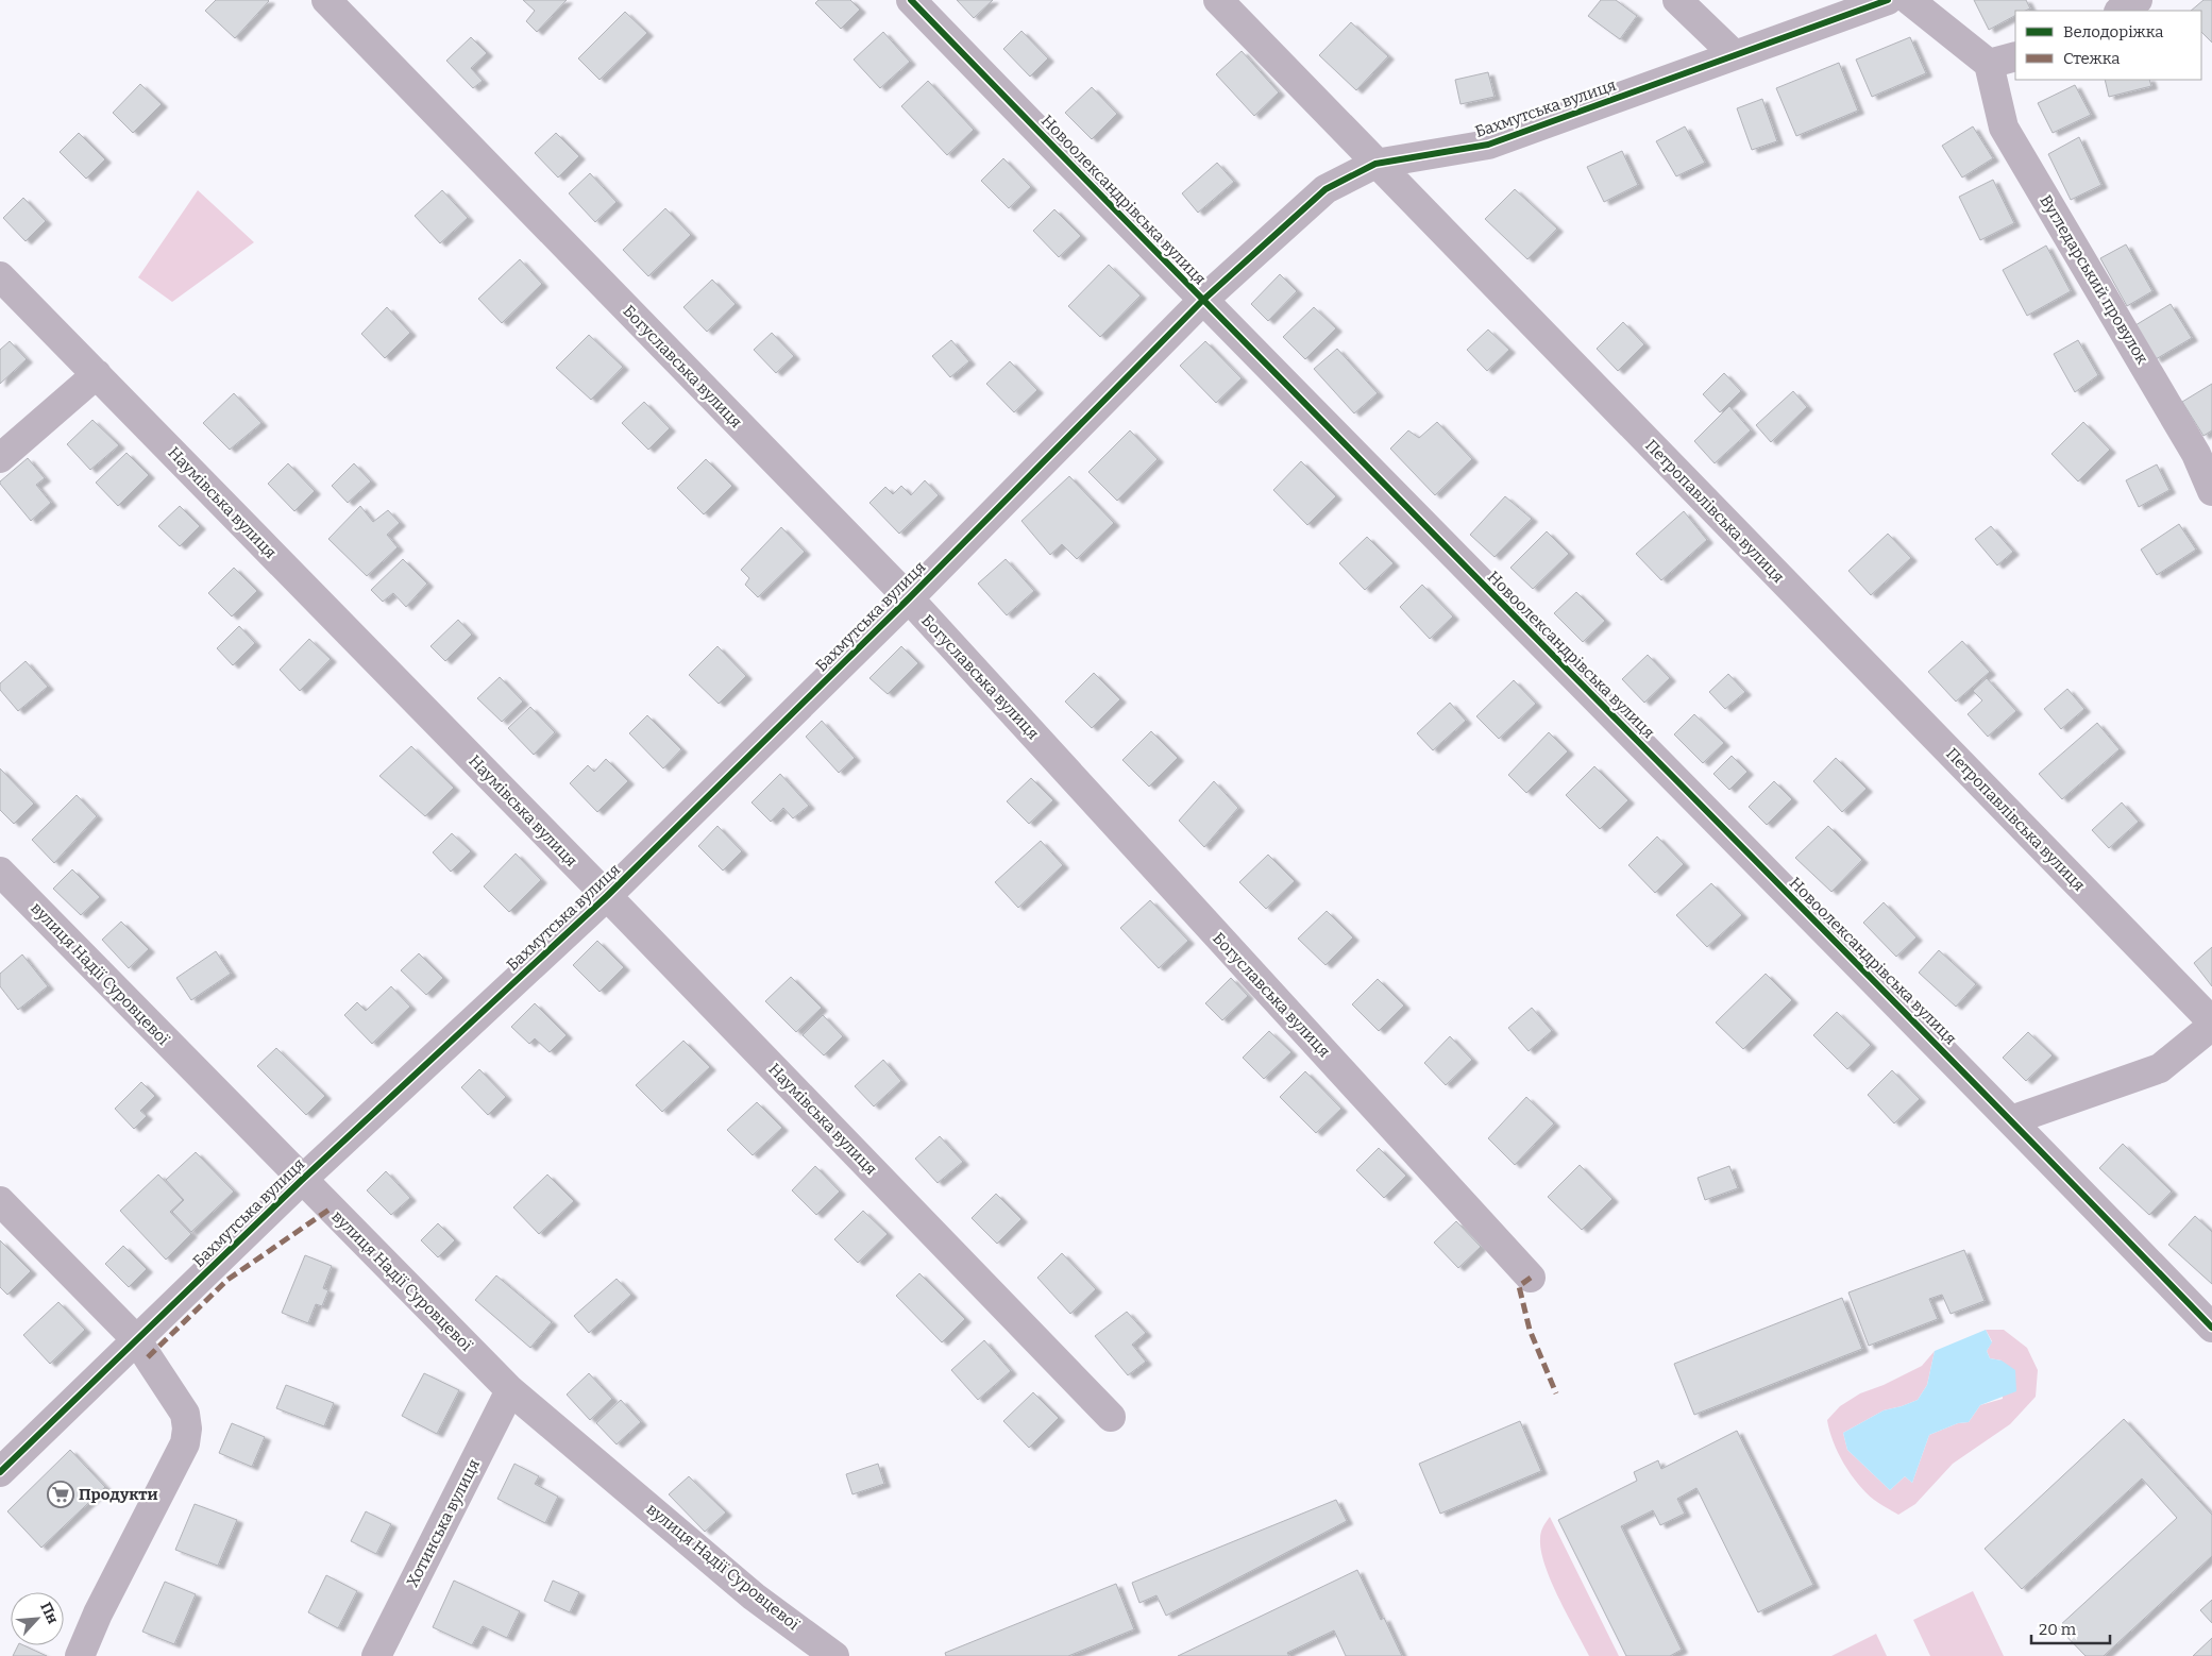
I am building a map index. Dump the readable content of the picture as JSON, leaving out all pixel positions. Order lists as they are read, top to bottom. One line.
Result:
{"streets":{"street":["Бахмутська вулиця","Новоолександрівська вулиця","Вугледарський провулок","Богуславська вулиця","Наумівська вулиця","Петропавлівська вулиця","вулиця Надії Суровцевої","Хотинська вулиця"]},"crossings":[["Бахмутська вулиця","Новоолександрівська вулиця"],["Бахмутська вулиця","Богуславська вулиця"],["Бахмутська вулиця","Наумівська вулиця"],["Бахмутська вулиця","Петропавлівська вулиця"],["Бахмутська вулиця","вулиця Надії Суровцевої"],["вулиця Надії Суровцевої","Хотинська вулиця"]],"places":{"supermarket":["Продукти"]},"legend":["Велодоріжка","Стежка"],"scale_bar":"20 m","north":"top right"}
